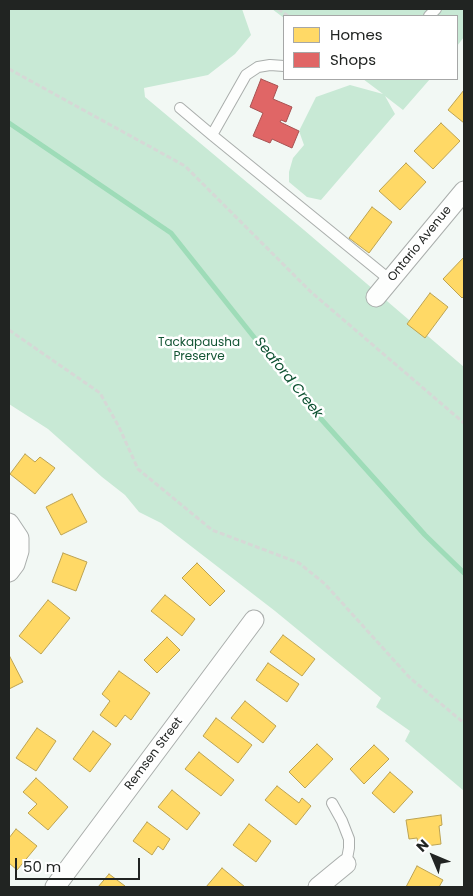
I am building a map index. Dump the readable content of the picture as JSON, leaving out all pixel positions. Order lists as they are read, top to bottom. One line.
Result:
{"streets":{"street":["Ontario Avenue","Remsen Street"]},"water":["Seaford Creek"],"parks":["Tackapausha Preserve"],"legend":["Homes","Shops"],"scale_bar":"50 m","north":"top left"}
